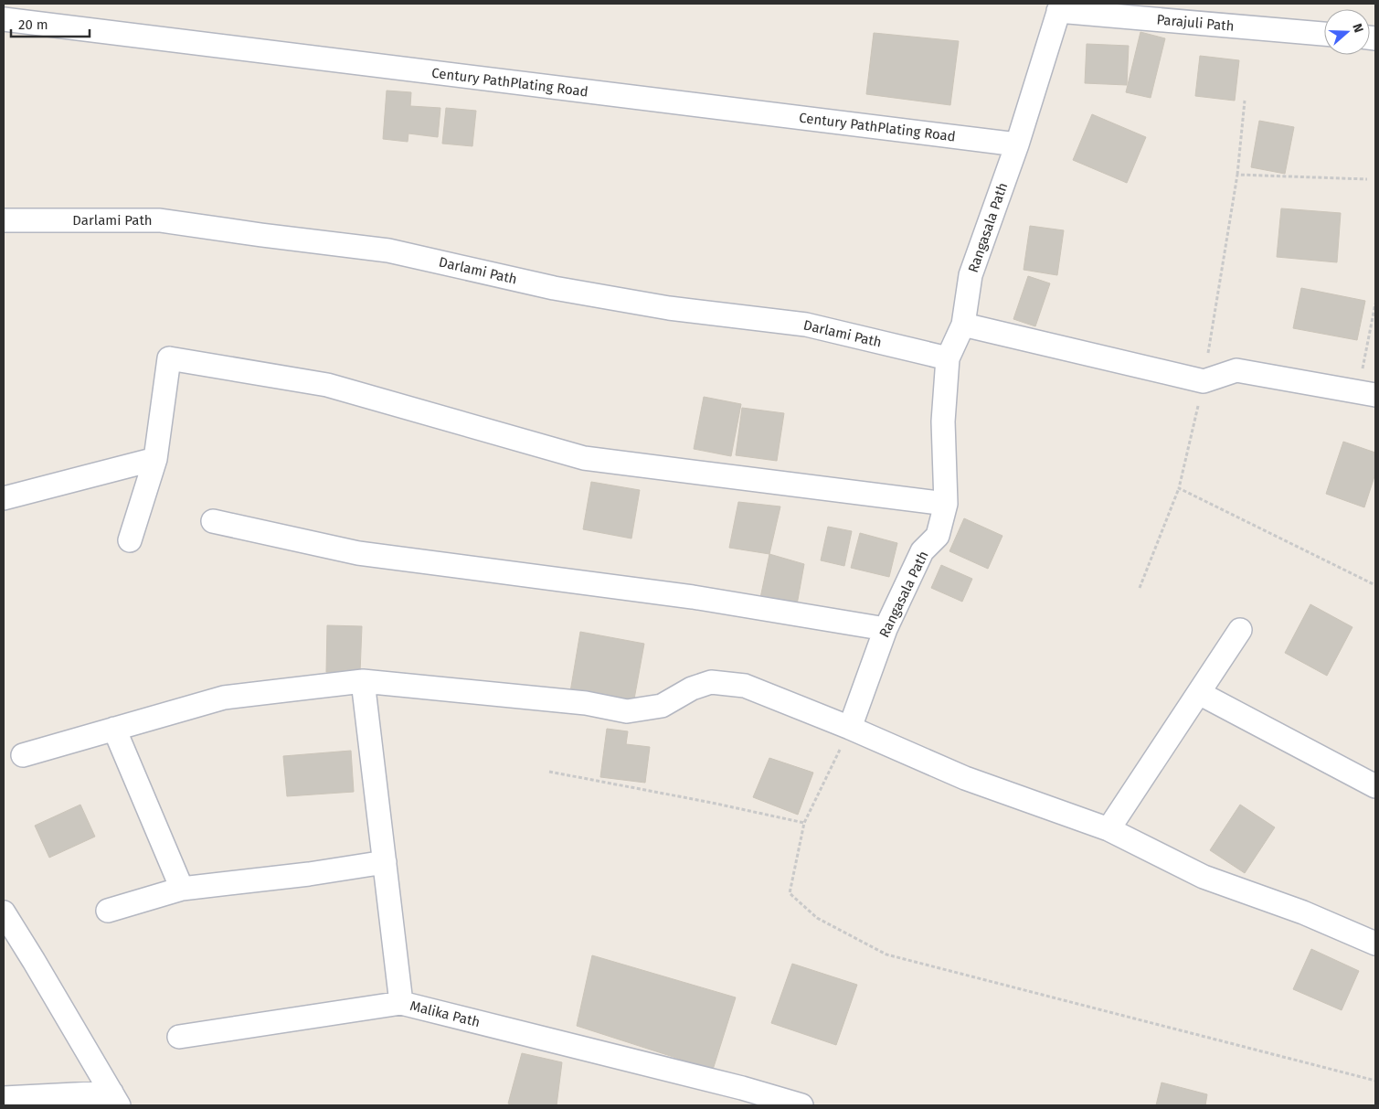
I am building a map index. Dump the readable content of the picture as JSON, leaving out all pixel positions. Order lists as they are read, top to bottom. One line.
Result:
{"streets":{"street":["Parajuli Path","Century PathPlating Road","Darlami Path","Rangasala Path","Malika Path"]},"crossings":[["Parajuli Path","Rangasala Path"],["Century PathPlating Road","Rangasala Path"],["Darlami Path","Rangasala Path"]],"scale_bar":"20 m","north":"right"}
